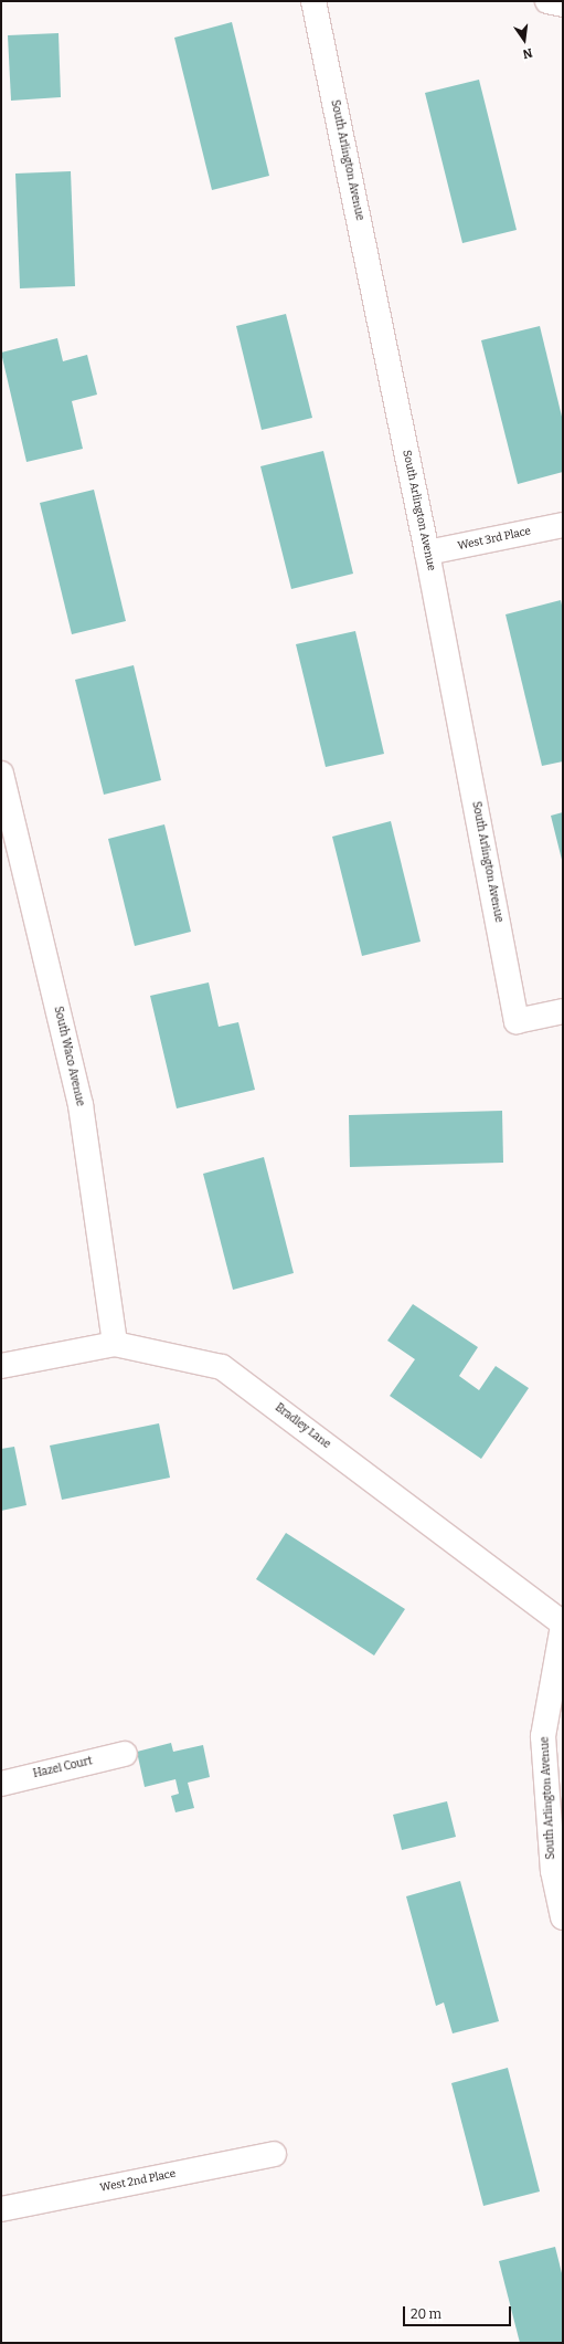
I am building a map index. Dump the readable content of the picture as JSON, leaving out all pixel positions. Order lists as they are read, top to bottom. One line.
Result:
{"streets":{"street":["South Arlington Avenue","West 3rd Place","South Waco Avenue","Bradley Lane","Hazel Court","West 2nd Place"]},"crossings":[["South Arlington Avenue","West 3rd Place"],["South Arlington Avenue","Bradley Lane"],["South Waco Avenue","Bradley Lane"]],"scale_bar":"20 m","north":"bottom"}
